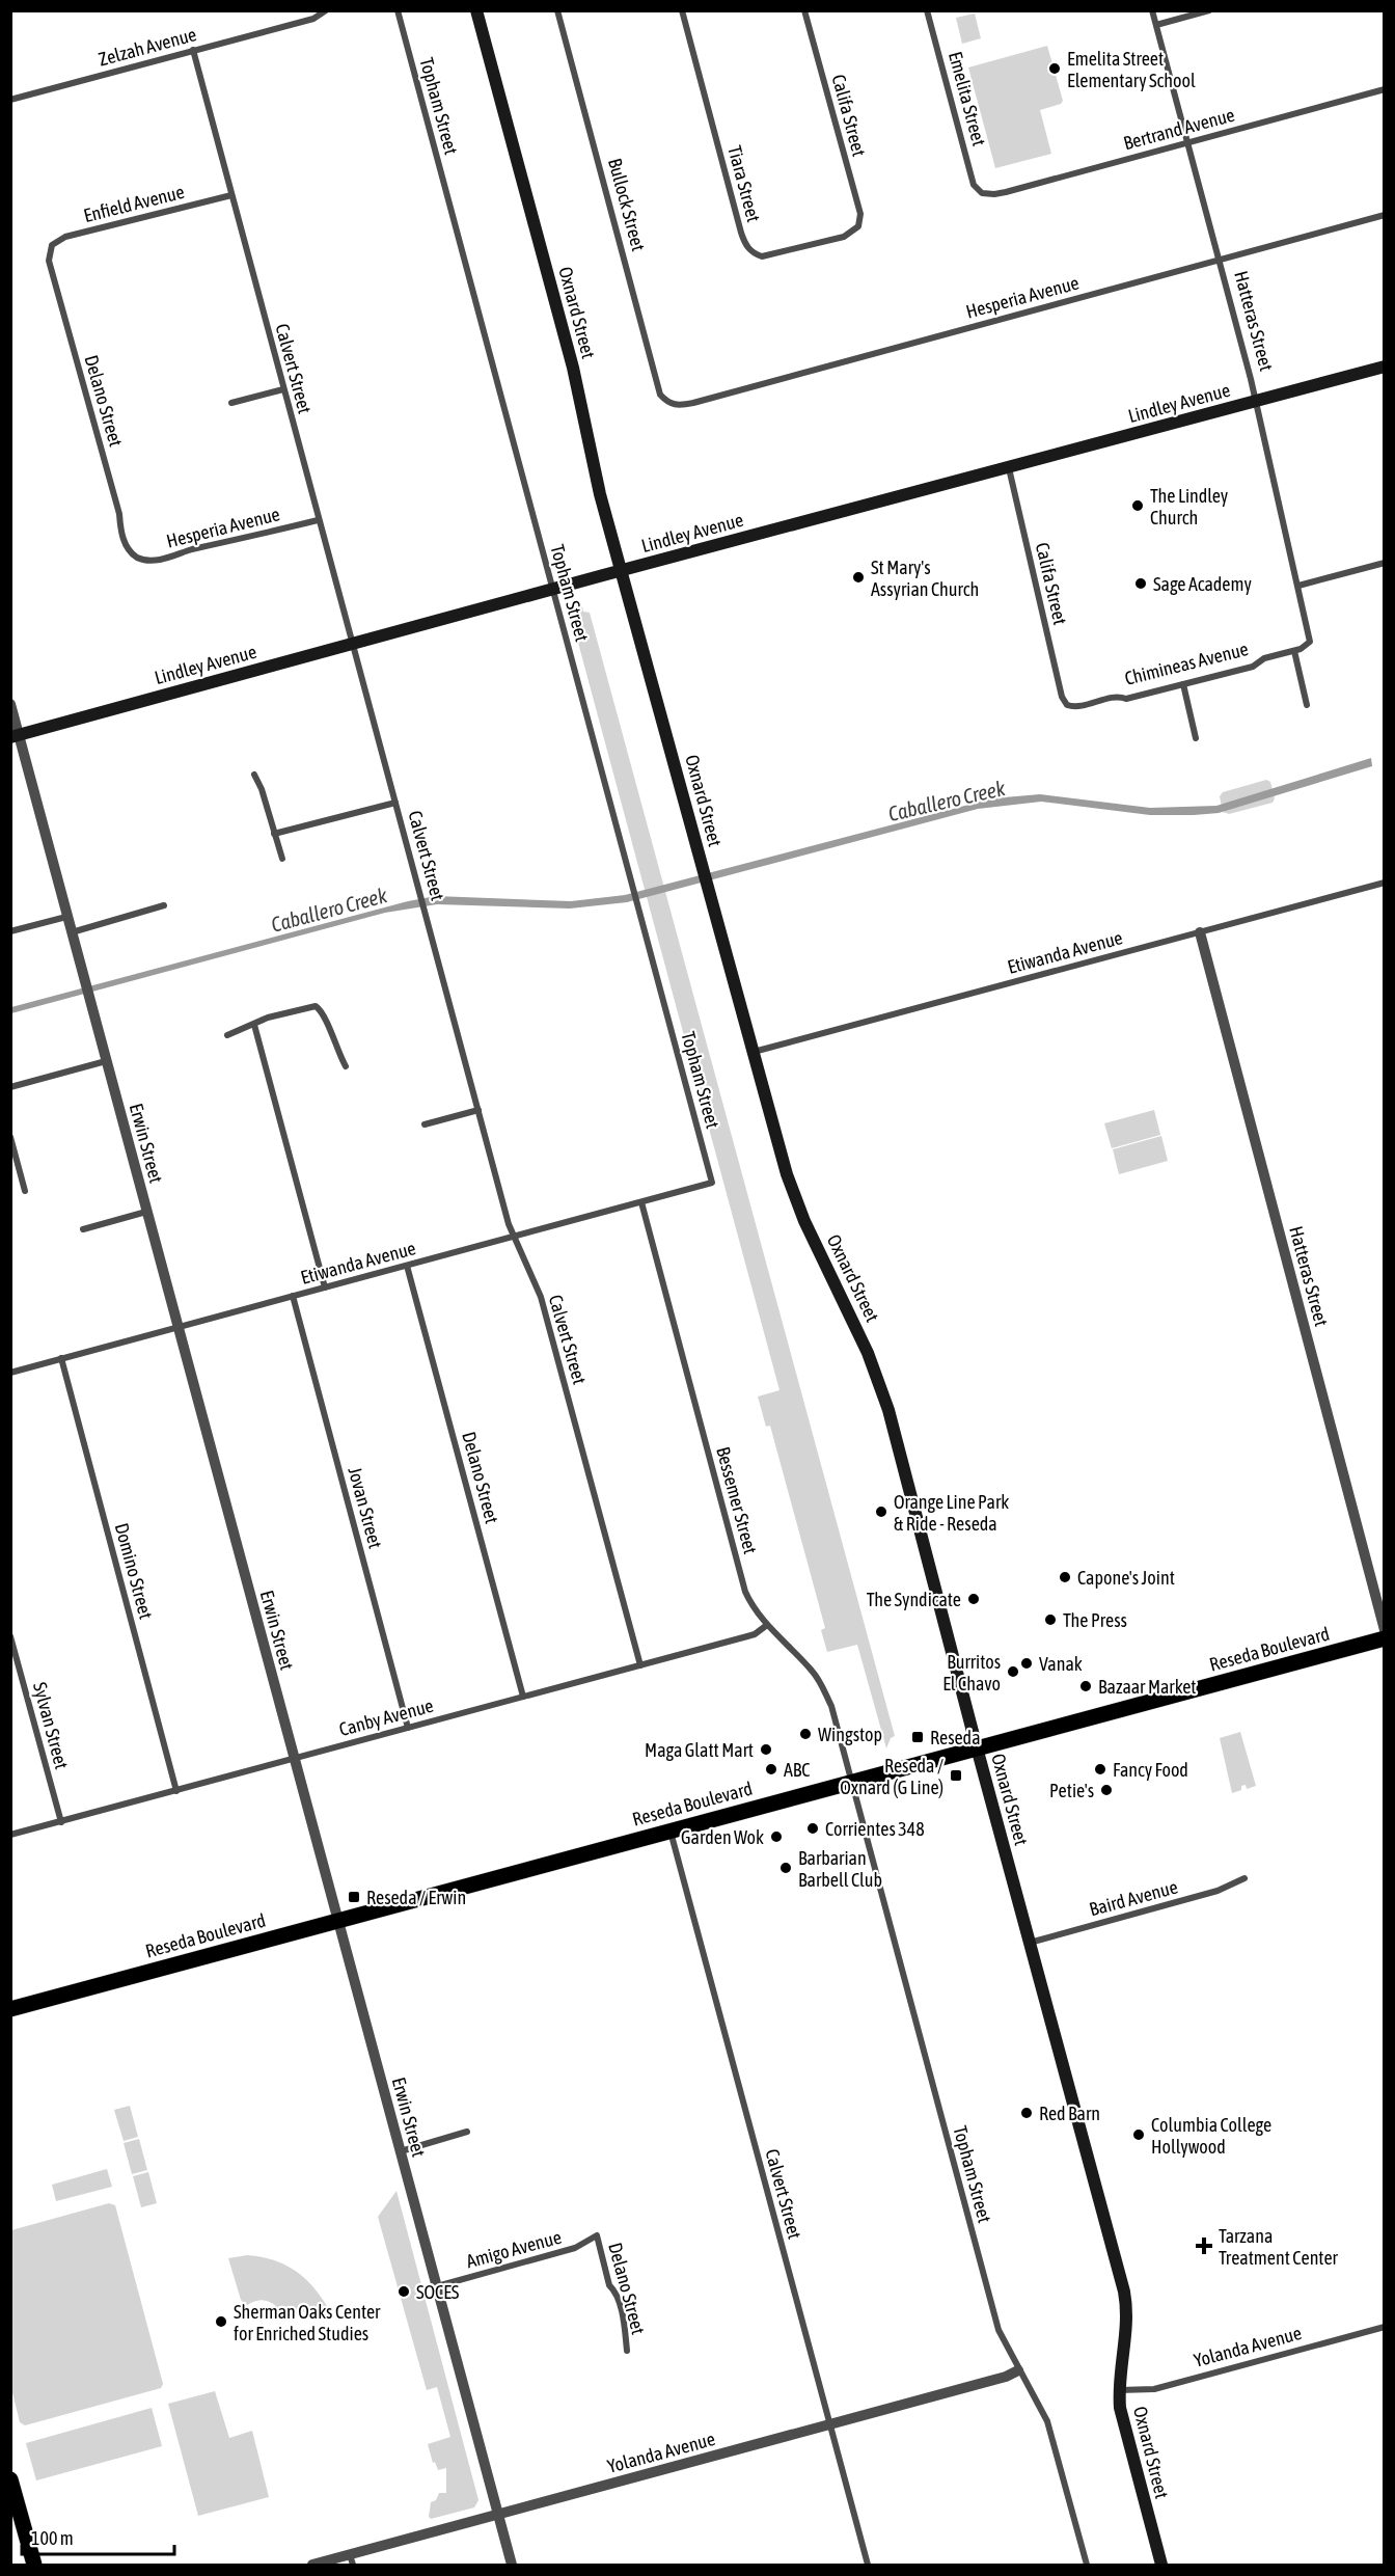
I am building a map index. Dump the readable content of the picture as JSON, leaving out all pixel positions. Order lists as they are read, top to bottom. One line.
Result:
{"streets":{"main road":["Oxnard Street","Lindley Avenue","Reseda Boulevard"],"street":["Zelzah Avenue","Emelita Street","Topham Street","Califa Street","Bertrand Avenue","Tiara Street","Enfield Avenue","Bullock Street","Hesperia Avenue","Hatteras Street","Calvert Street","Delano Street","Chimineas Avenue","Etiwanda Avenue","Erwin Street","Bessemer Street","Jovan Street","Domino Street","Canby Avenue","Sylvan Street","Baird Avenue","Amigo Avenue","Yolanda Avenue"]},"crossings":[["Zelzah Avenue","Calvert Street"],["Emelita Street","Bertrand Avenue"],["Topham Street","Lindley Avenue"],["Topham Street","Etiwanda Avenue"],["Topham Street","Bessemer Street"],["Topham Street","Reseda Boulevard"],["Topham Street","Yolanda Avenue"],["Califa Street","Tiara Street"],["Califa Street","Lindley Avenue"],["Califa Street","Chimineas Avenue"],["Bertrand Avenue","Hatteras Street"],["Enfield Avenue","Calvert Street"],["Enfield Avenue","Delano Street"],["Bullock Street","Hesperia Avenue"],["Hesperia Avenue","Hatteras Street"],["Hesperia Avenue","Calvert Street"],["Hesperia Avenue","Delano Street"],["Oxnard Street","Lindley Avenue"],["Oxnard Street","Etiwanda Avenue"],["Oxnard Street","Reseda Boulevard"],["Oxnard Street","Baird Avenue"],["Oxnard Street","Yolanda Avenue"],["Hatteras Street","Lindley Avenue"],["Hatteras Street","Chimineas Avenue"],["Hatteras Street","Etiwanda Avenue"],["Calvert Street","Lindley Avenue"],["Calvert Street","Etiwanda Avenue"],["Calvert Street","Reseda Boulevard"],["Calvert Street","Canby Avenue"],["Calvert Street","Yolanda Avenue"],["Delano Street","Etiwanda Avenue"],["Delano Street","Canby Avenue"],["Delano Street","Amigo Avenue"],["Lindley Avenue","Erwin Street"],["Etiwanda Avenue","Erwin Street"],["Etiwanda Avenue","Bessemer Street"],["Etiwanda Avenue","Jovan Street"],["Etiwanda Avenue","Domino Street"],["Erwin Street","Reseda Boulevard"],["Erwin Street","Canby Avenue"],["Erwin Street","Amigo Avenue"],["Erwin Street","Yolanda Avenue"],["Bessemer Street","Reseda Boulevard"],["Bessemer Street","Canby Avenue"],["Jovan Street","Canby Avenue"],["Domino Street","Canby Avenue"],["Canby Avenue","Sylvan Street"]],"water":["Caballero Creek"],"places":{"other":["Emelita Street Elementary School","The Lindley Church","St Mary's Assyrian Church","Sage Academy","Orange Line Park & Ride - Reseda","Capone's Joint","The Syndicate","The Press","Vanak","Burritos El Chavo","Bazaar Market","Wingstop","Maga Glatt Mart","ABC","Fancy Food","Petie's","Corrientes 348","Garden Wok","Barbarian Barbell Club","Red Barn","Columbia College Hollywood","SOCES","Sherman Oaks Center for Enriched Studies"],"transit":["Reseda","Reseda / Oxnard (G Line)","Reseda / Erwin"],"health":["Tarzana Treatment Center"]},"scale_bar":"100 m"}
